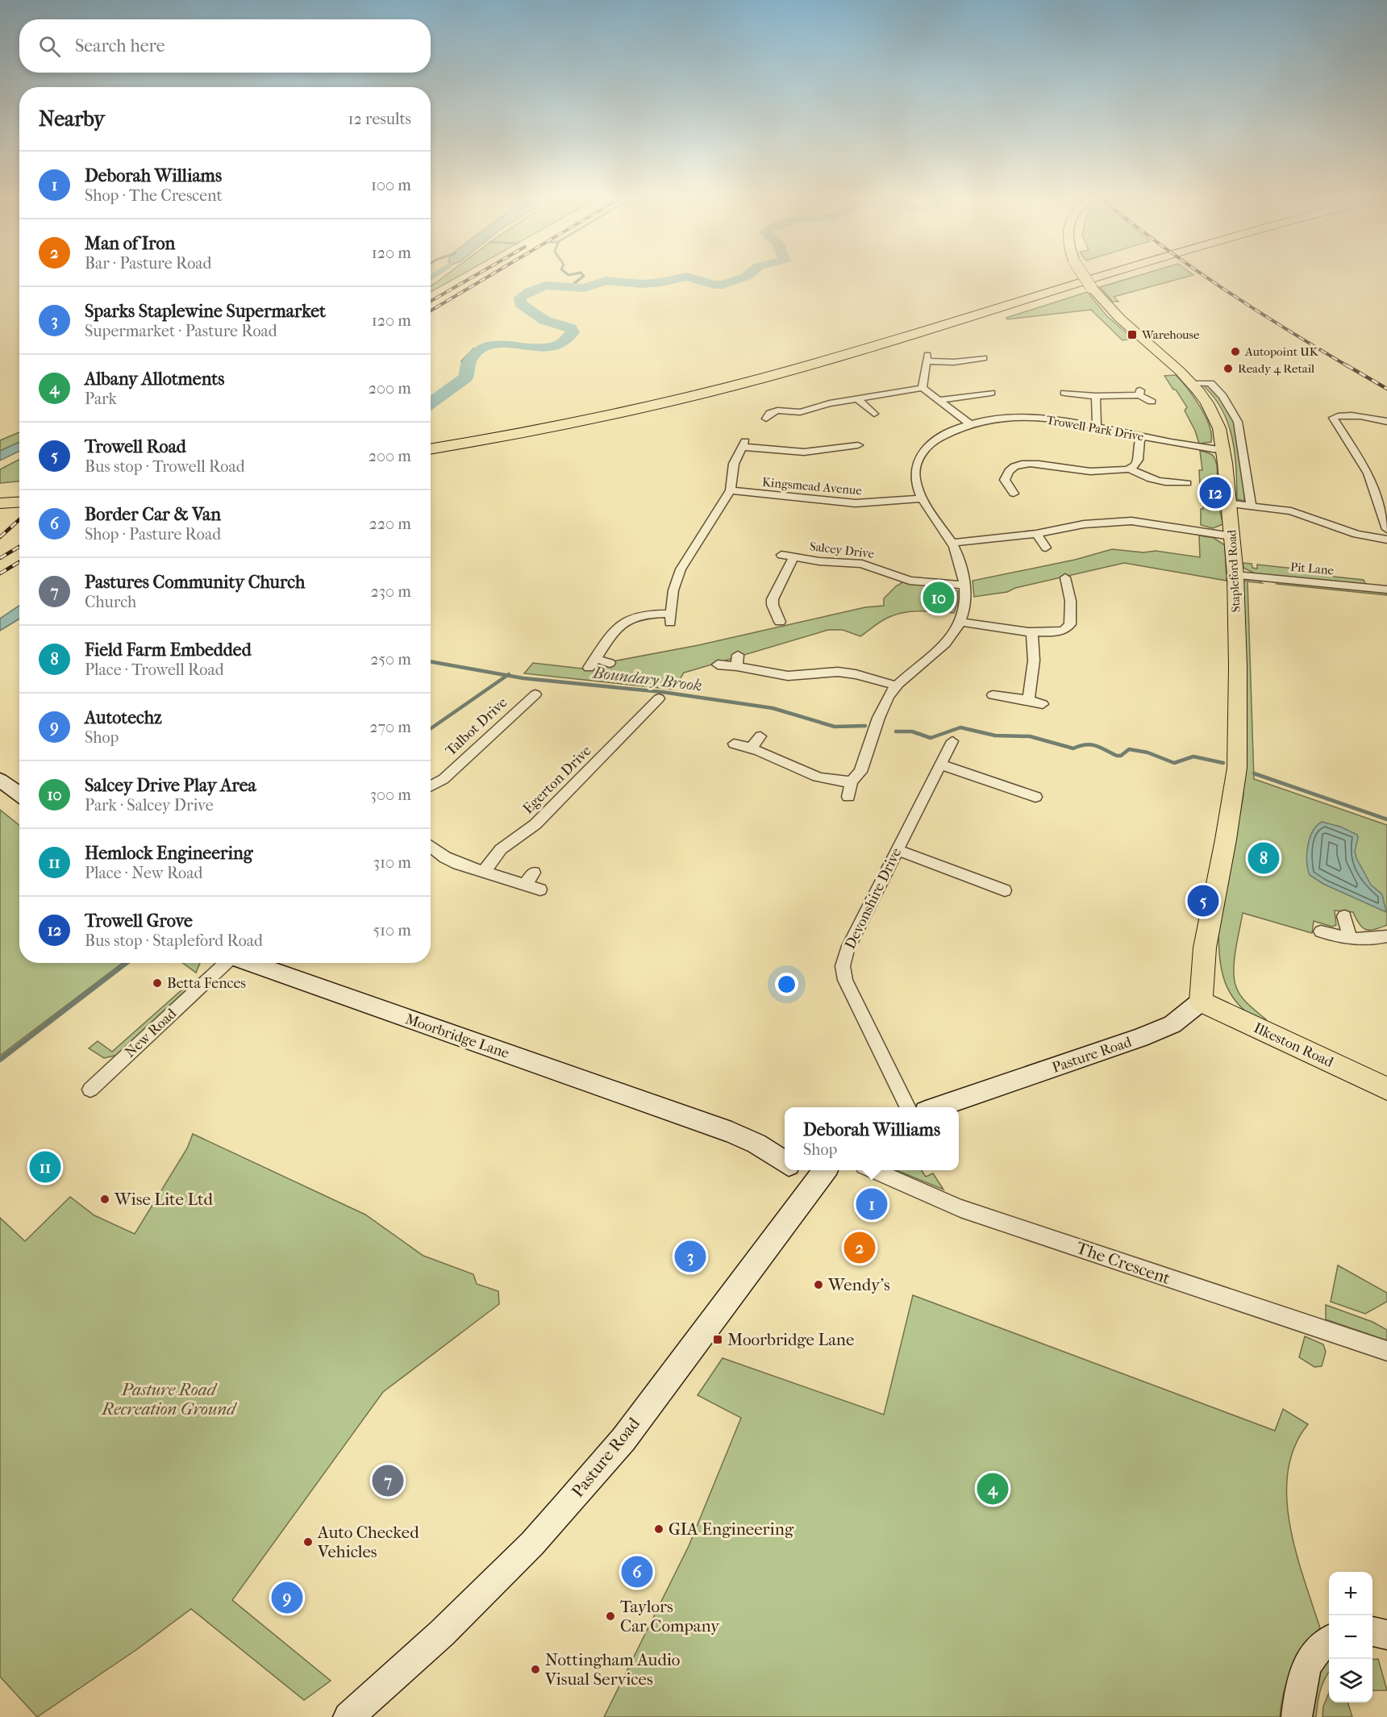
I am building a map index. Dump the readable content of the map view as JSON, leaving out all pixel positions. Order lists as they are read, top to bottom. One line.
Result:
{"streets":{"main road":["Stapleford Road","Moorbridge Lane","Ilkeston Road","Pasture Road"],"street":["Trowell Park Drive","Kingsmead Avenue","Salcey Drive","Pit Lane","Talbot Drive","Egerton Drive","Devonshire Drive","New Road","The Crescent"]},"crossings":[["Trowell Park Drive","Kingsmead Avenue"],["Trowell Park Drive","Salcey Drive"],["Trowell Park Drive","Stapleford Road"],["Pit Lane","Stapleford Road"],["Stapleford Road","Ilkeston Road"],["Stapleford Road","Pasture Road"],["Ilkeston Road","Pasture Road"]],"water":["Boundary Brook"],"parks":["Pasture Road Recreation Ground"],"places":{"transit":["Warehouse","Moorbridge Lane"],"other":["Autopoint UK","Ready 4 Retail","Betta Fences","Wise Lite Ltd","Wendy's","GIA Engineering","Auto Checked Vehicles","Taylors Car Company","Nottingham Audio Visual Services"]},"page":{"search":"Search here","heading":["Nearby","12 results"],"list":[{"mark":"1","name":"Deborah Williams","note":"Shop · The Crescent","value":"100 m"},{"mark":"2","name":"Man of Iron","note":"Bar · Pasture Road","value":"120 m"},{"mark":"3","name":"Sparks Staplewine Supermarket","note":"Supermarket · Pasture Road","value":"120 m"},{"mark":"4","name":"Albany Allotments","note":"Park","value":"200 m"},{"mark":"5","name":"Trowell Road","note":"Bus stop · Trowell Road","value":"200 m"},{"mark":"6","name":"Border Car & Van","note":"Shop · Pasture Road","value":"220 m"},{"mark":"7","name":"Pastures Community Church","note":"Church","value":"230 m"},{"mark":"8","name":"Field Farm Embedded","note":"Place · Trowell Road","value":"250 m"},{"mark":"9","name":"Autotechz","note":"Shop","value":"270 m"},{"mark":"10","name":"Salcey Drive Play Area","note":"Park · Salcey Drive","value":"300 m"},{"mark":"11","name":"Hemlock Engineering","note":"Place · New Road","value":"310 m"},{"mark":"12","name":"Trowell Grove","note":"Bus stop · Stapleford Road","value":"510 m"}],"pins":["12","10","8","5","11","1","2","3","7","4","6","9"],"popup":["Deborah Williams","Shop"],"map_buttons":["+","−"]}}
